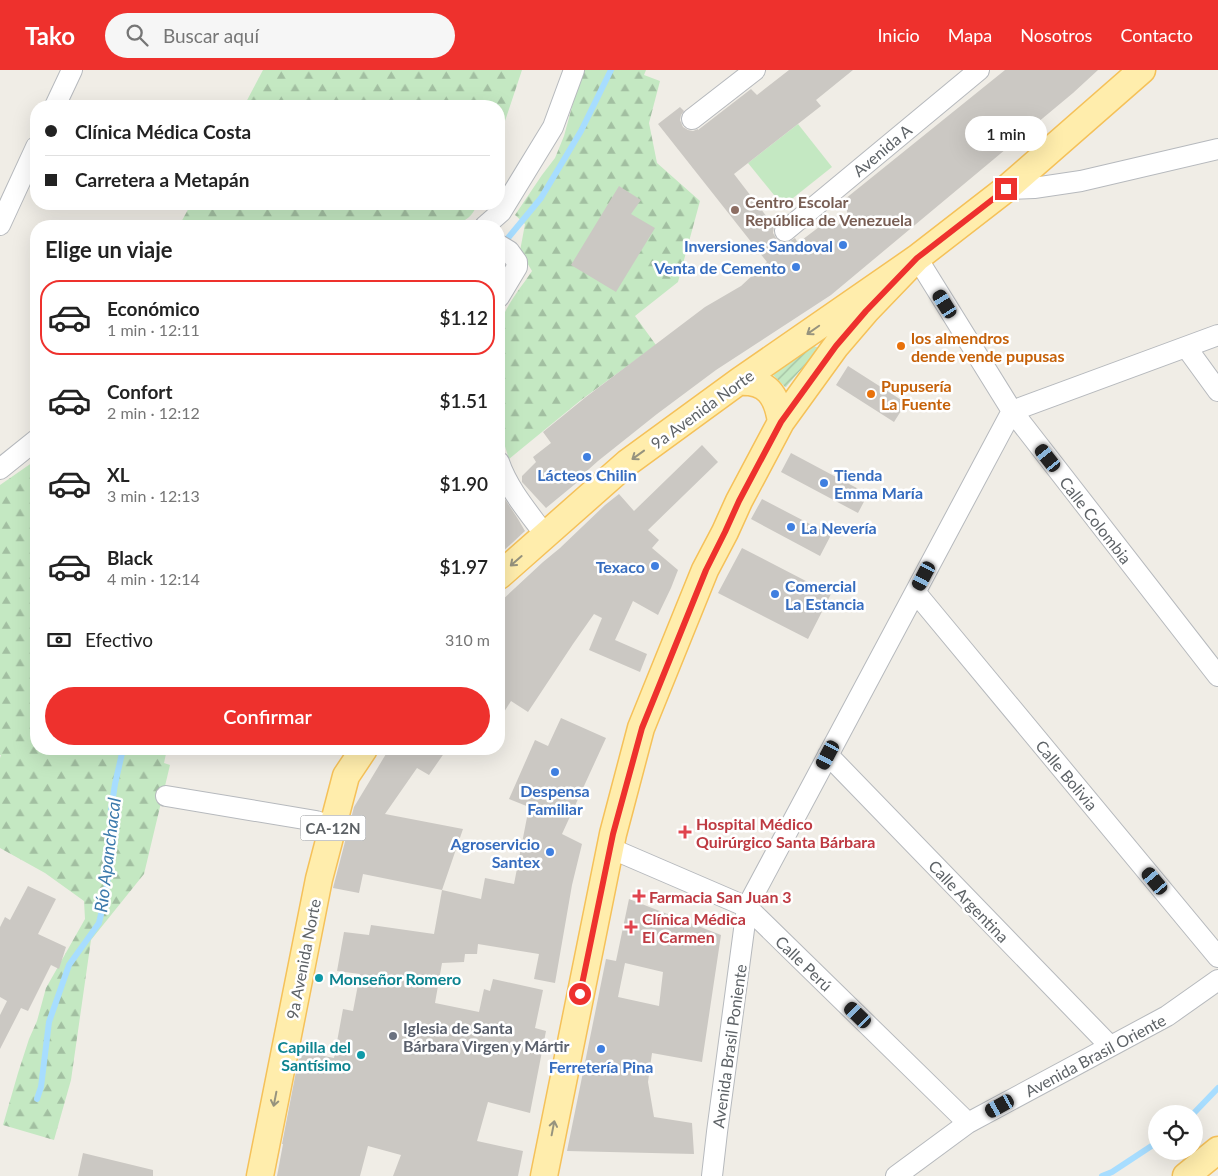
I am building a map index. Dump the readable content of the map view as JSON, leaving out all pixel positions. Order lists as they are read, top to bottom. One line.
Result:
{"streets":{"main road":["9a Avenida Norte","CA-12N"],"street":["Avenida A","Calle Colombia","Calle Bolivia","Calle Argentina","Calle Perú","Avenida Brasil Poniente","Avenida Brasil Oriente"]},"crossings":[["9a Avenida Norte","Calle Colombia"],["Calle Colombia","Avenida Brasil Poniente"],["Calle Bolivia","Avenida Brasil Poniente"],["Calle Argentina","Avenida Brasil Poniente"],["Calle Argentina","Avenida Brasil Oriente"],["Calle Perú","Avenida Brasil Poniente"],["Calle Perú","Avenida Brasil Oriente"]],"water":["Río Apanchacal"],"places":{"other":["Centro Escolar República de Venezuela","Inversiones Sandoval","Venta de Cemento","los almendros dende vende pupusas","Pupusería La Fuente","Lácteos Chilin","Tienda Emma María","La Nevería","Texaco","Comercial La Estancia","Despensa Familiar","Agroservicio Santex","Monseñor Romero","Iglesia de Santa Bárbara Virgen y Mártir","Ferretería Pina","Capilla del Santísimo"],"health":["Hospital Médico Quirúrgico Santa Bárbara","Farmacia San Juan 3","Clínica Médica El Carmen"]},"page":{"header":"Tako","search":"Buscar aquí","nav":["Inicio","Mapa","Nosotros","Contacto"],"banner":["Clínica Médica Costa","Carretera a Metapán"],"bubble":"1 min","heading":"Elige un viaje","list":[{"name":"Económico","note":"1 min · 12:11","value":"$1.12"},{"name":"Confort","note":"2 min · 12:12","value":"$1.51"},{"name":"XL","note":"3 min · 12:13","value":"$1.90"},{"name":"Black","note":"4 min · 12:14","value":"$1.97"}],"pay":["Efectivo","310 m"],"buttons":"Confirmar"}}
